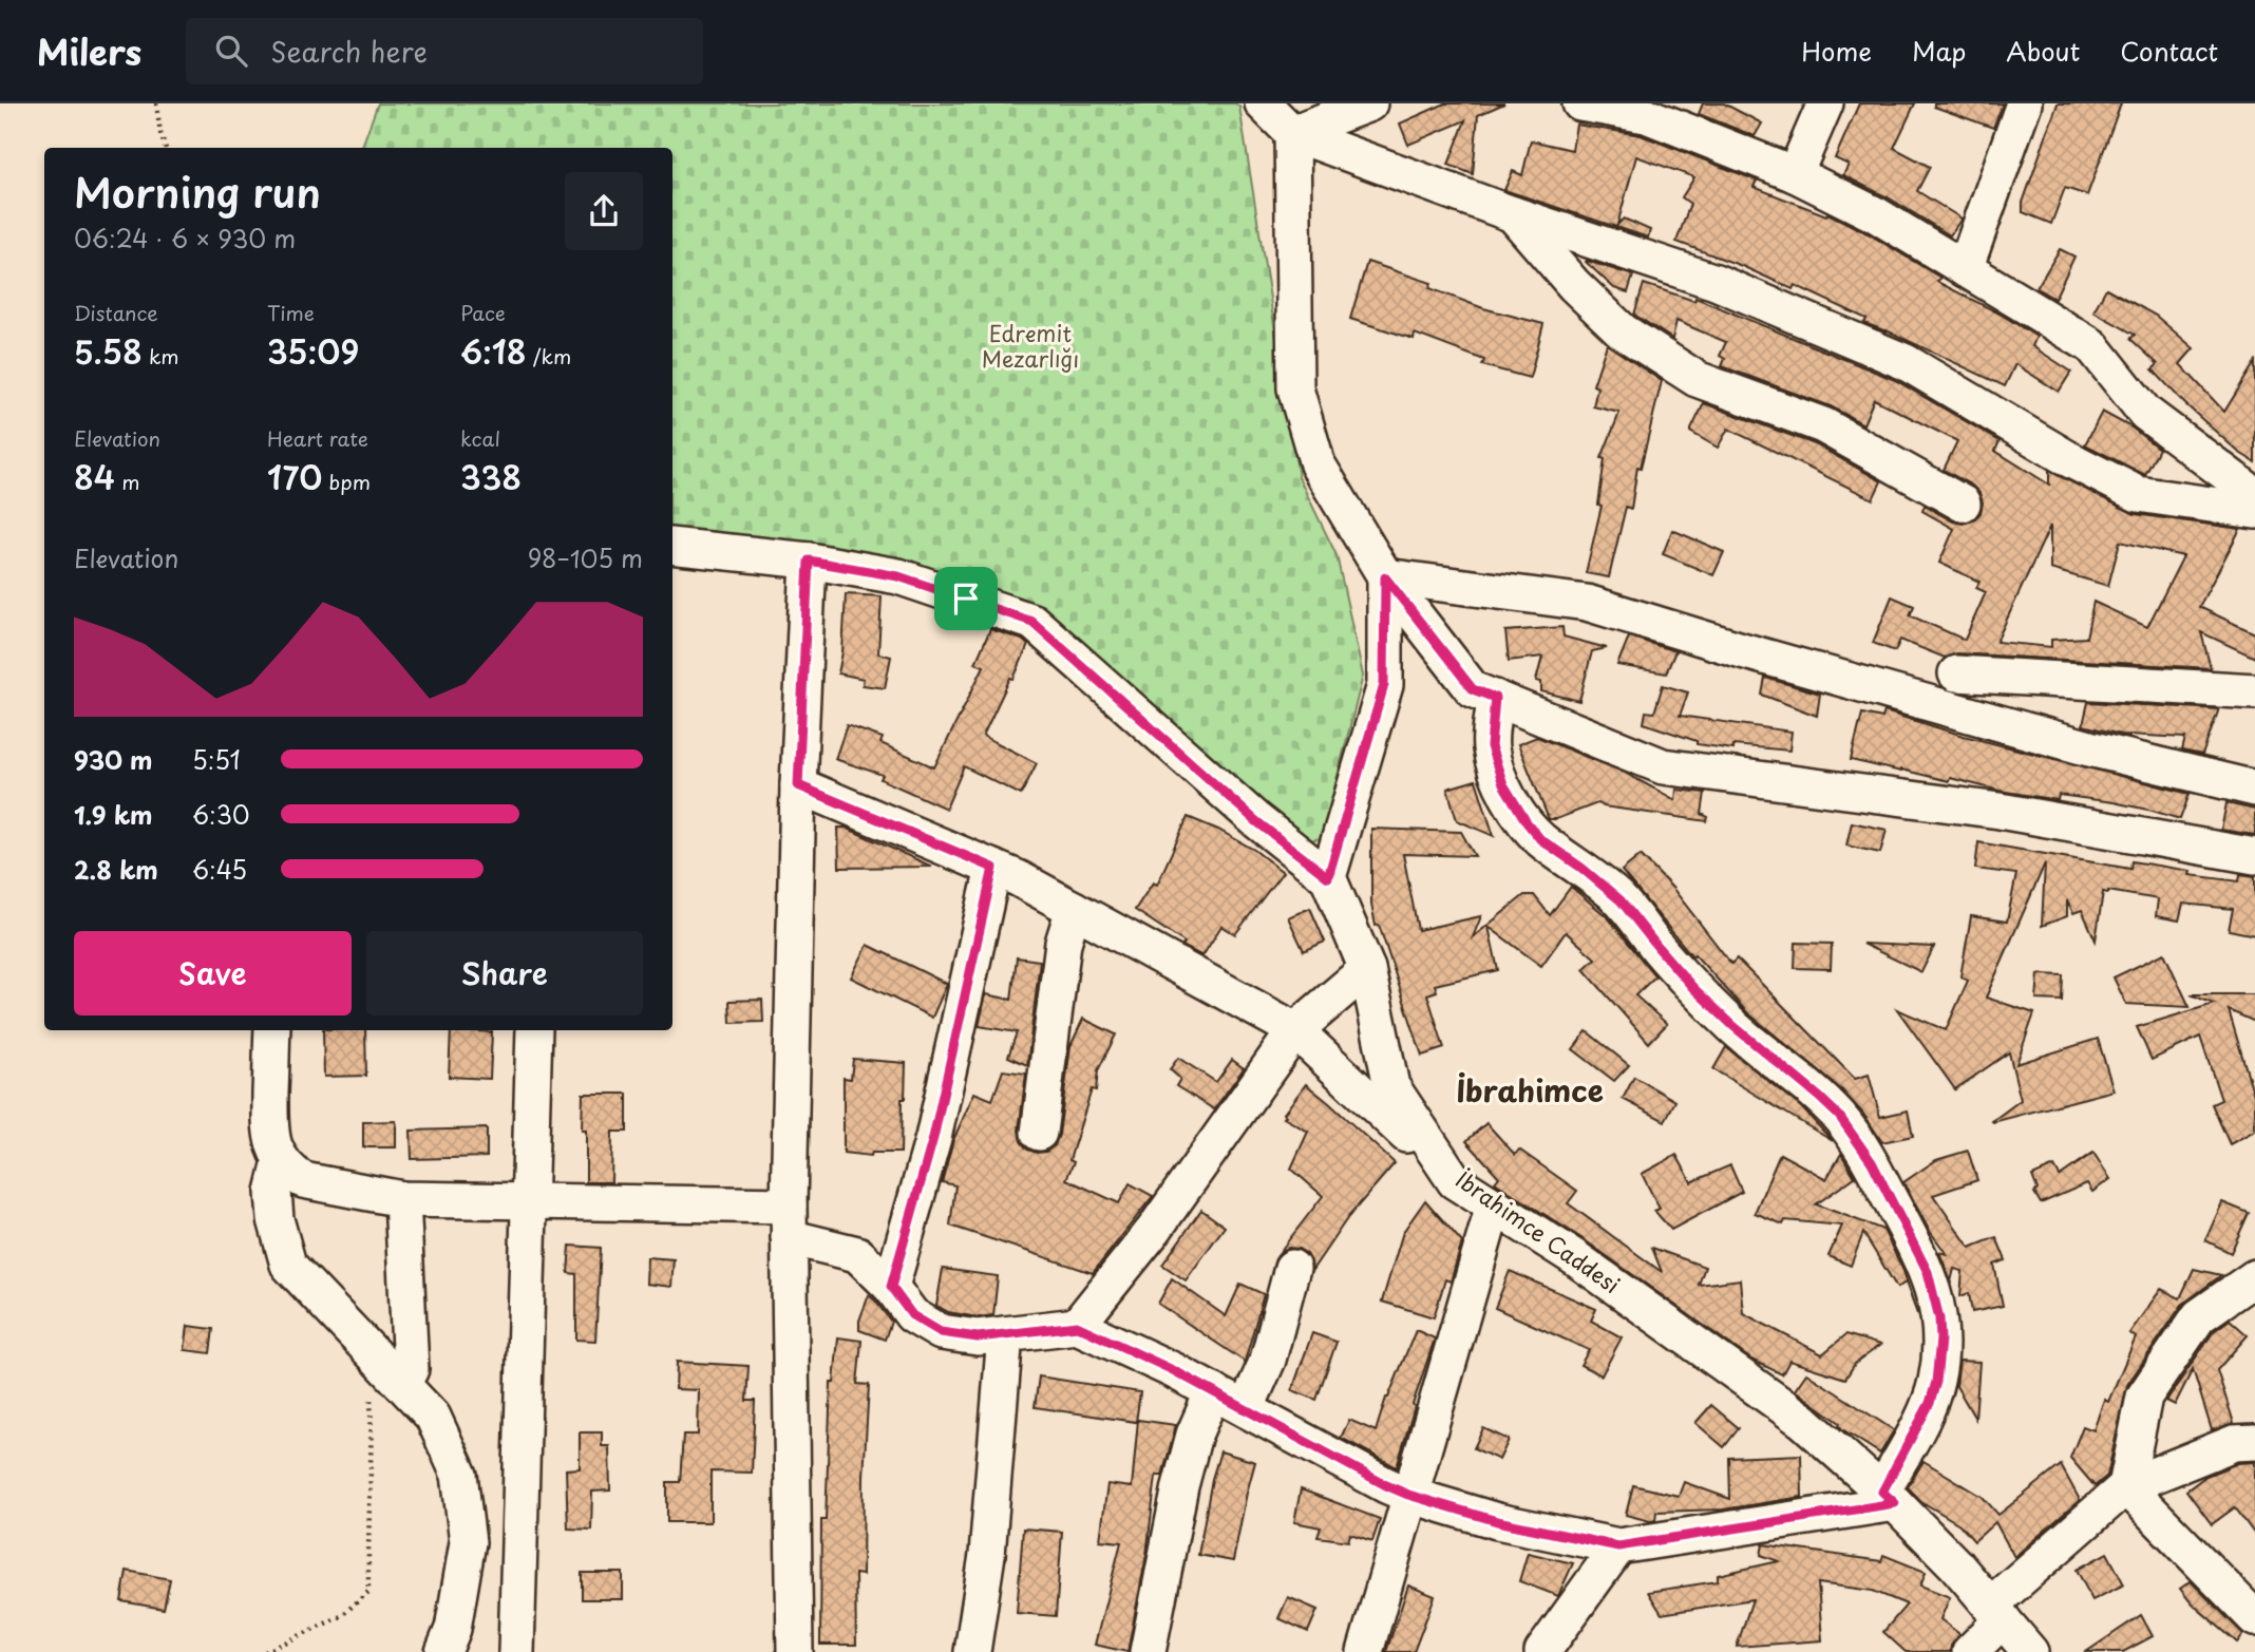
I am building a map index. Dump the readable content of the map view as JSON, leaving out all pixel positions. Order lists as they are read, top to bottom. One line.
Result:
{"streets":{"street":["İbrahimce Caddesi"]},"districts":["İbrahimce"],"parks":["Edremit Mezarlığı"],"page":{"header":"Milers","search":"Search here","nav":["Home","Map","About","Contact"],"heading":["Morning run","06:24 · 6 × 930 m"],"stats":[["Distance","5.58 km"],["Time","35:09"],["Pace","6:18 /km"],["Elevation","84 m"],["Heart rate","170 bpm"],["kcal","338"]],"chart":["Elevation","98–105 m"],"list":[{"name":"930 m","note":"5:51"},{"name":"1.9 km","note":"6:30"},{"name":"2.8 km","note":"6:45"}],"buttons":["Save","Share"]}}
